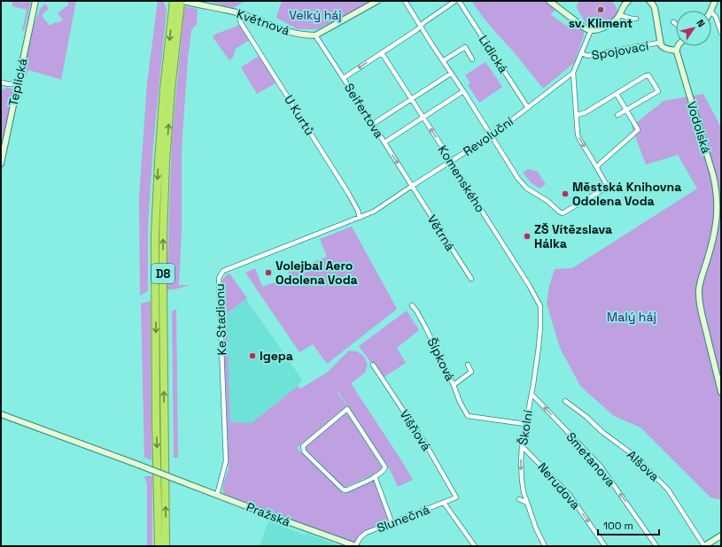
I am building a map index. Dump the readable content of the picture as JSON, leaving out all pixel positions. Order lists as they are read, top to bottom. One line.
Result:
{"streets":{"highway":["D8"],"street":["Květnová","Spojovací","Lidická","Teplická","Seifertova","U Kurtů","Vodolská","Revoluční","Komenského","Větrná","Ke Stadionu","Šípková","Školní","Višňová","Smetanova","Alšova","Nerudova","Pražská","Slunečná"]},"crossings":[["Květnová","Seifertova"],["Květnová","U Kurtů"],["Květnová","D8"],["Spojovací","Revoluční"],["Lidická","Revoluční"],["Seifertova","Revoluční"],["Seifertova","Větrná"],["U Kurtů","Revoluční"],["U Kurtů","Ke Stadionu"],["Revoluční","Komenského"],["Revoluční","Větrná"],["Revoluční","Ke Stadionu"],["Komenského","Školní"],["Ke Stadionu","Pražská"],["Šípková","Školní"],["Školní","Smetanova"],["Školní","Nerudova"],["Višňová","Slunečná"],["Pražská","Slunečná"]],"one_way":["Smetanova","Nerudova"],"parks":["Velký háj","Malý háj"],"places":["sv. Kliment","Městská Knihovna Odolena Voda","ZŠ Vítězslava Hálka","Volejbal Aero Odolena Voda","Igepa"],"scale_bar":"100 m","north":"top right"}
